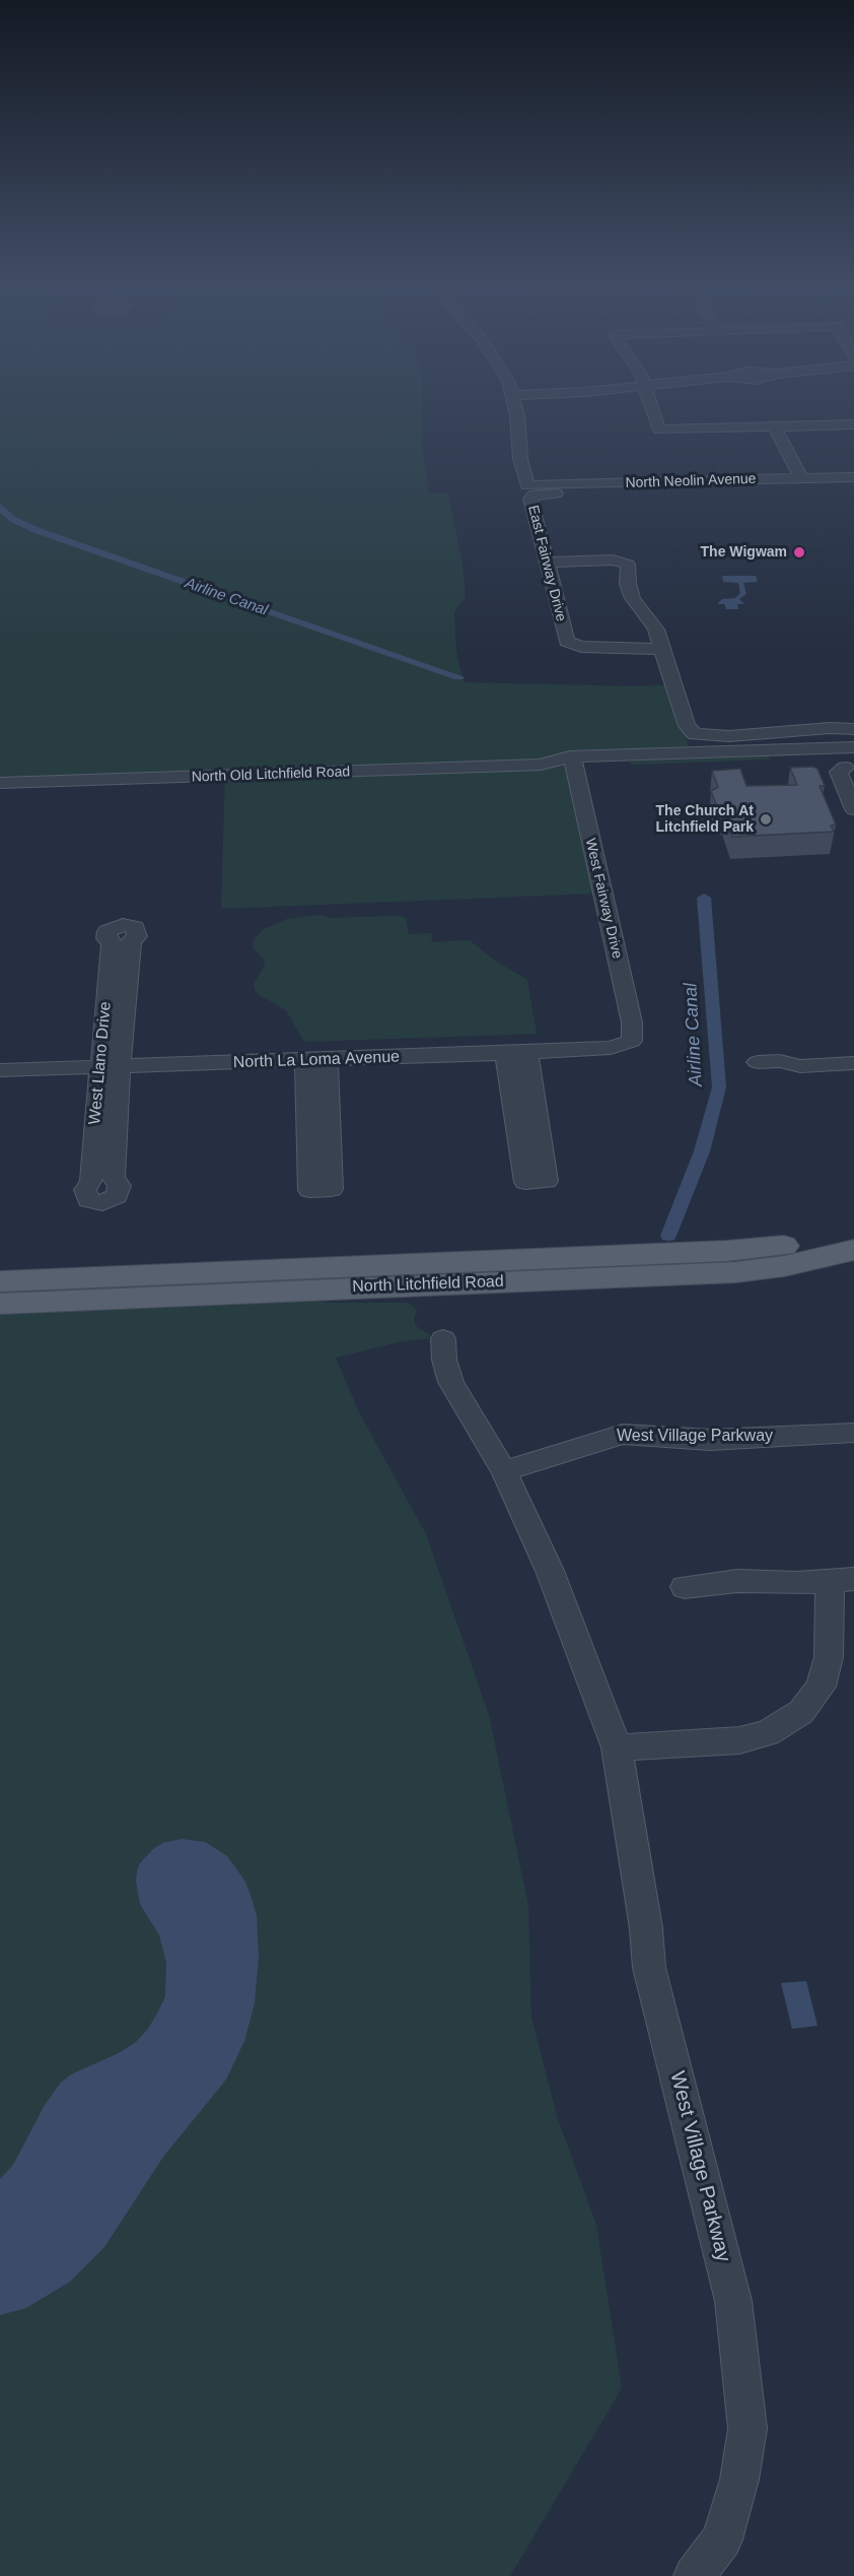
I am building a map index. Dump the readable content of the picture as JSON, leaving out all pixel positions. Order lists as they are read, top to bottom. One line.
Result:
{"streets":{"main road":["North Litchfield Road"],"street":["North Neolin Avenue","East Fairway Drive","North Old Litchfield Road","West Fairway Drive","North La Loma Avenue","West Llano Drive","West Village Parkway"]},"crossings":[["North Neolin Avenue","East Fairway Drive"],["North Old Litchfield Road","West Fairway Drive"],["West Fairway Drive","North La Loma Avenue"],["North La Loma Avenue","West Llano Drive"]],"water":["Airline Canal"],"places":["The Wigwam","The Church At Litchfield Park"]}
